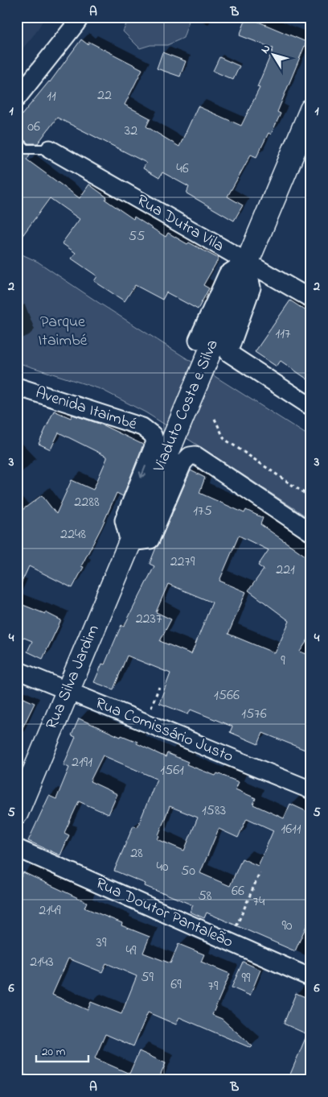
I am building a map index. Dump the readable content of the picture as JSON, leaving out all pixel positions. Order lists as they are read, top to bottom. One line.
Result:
{"streets":{"street":["Rua Dutra Vila","Viaduto Costa e Silva","Avenida Itaimbé","Rua Silva Jardim","Rua Comissário Justo","Rua Doutor Pantaleão"]},"crossings":[["Rua Dutra Vila","Viaduto Costa e Silva"],["Viaduto Costa e Silva","Rua Silva Jardim"],["Avenida Itaimbé","Rua Silva Jardim"],["Rua Silva Jardim","Rua Comissário Justo"]],"parks":["Parque Itaimbé"],"house_numbers":["22","11","06","32","46","55","117","2288","175","2248","2279","221","2237","9","1566","1576","2191","1561","1583","1611","28","40","50","66","58","74","2149","90","39","49","2143","59","99","69","79"],"scale_bar":"20 m","north":"top left","grid":{"columns":["A","B"],"rows":["1","2","3","4","5","6"]}}
